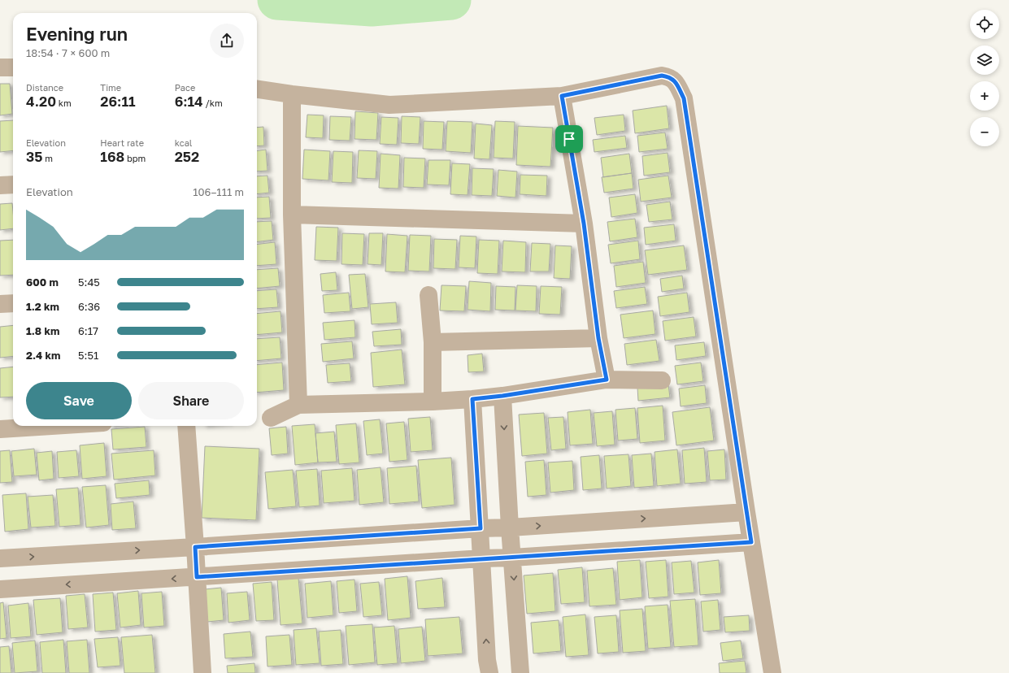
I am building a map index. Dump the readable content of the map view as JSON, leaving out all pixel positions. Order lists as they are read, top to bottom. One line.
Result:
{"page":{"map_buttons":["+","−"],"heading":["Evening run","18:54 · 7 × 600 m"],"stats":[["Distance","4.20 km"],["Time","26:11"],["Pace","6:14 /km"],["Elevation","35 m"],["Heart rate","168 bpm"],["kcal","252"]],"chart":["Elevation","106–111 m"],"list":[{"name":"600 m","note":"5:45"},{"name":"1.2 km","note":"6:36"},{"name":"1.8 km","note":"6:17"},{"name":"2.4 km","note":"5:51"}],"buttons":["Save","Share"]}}
